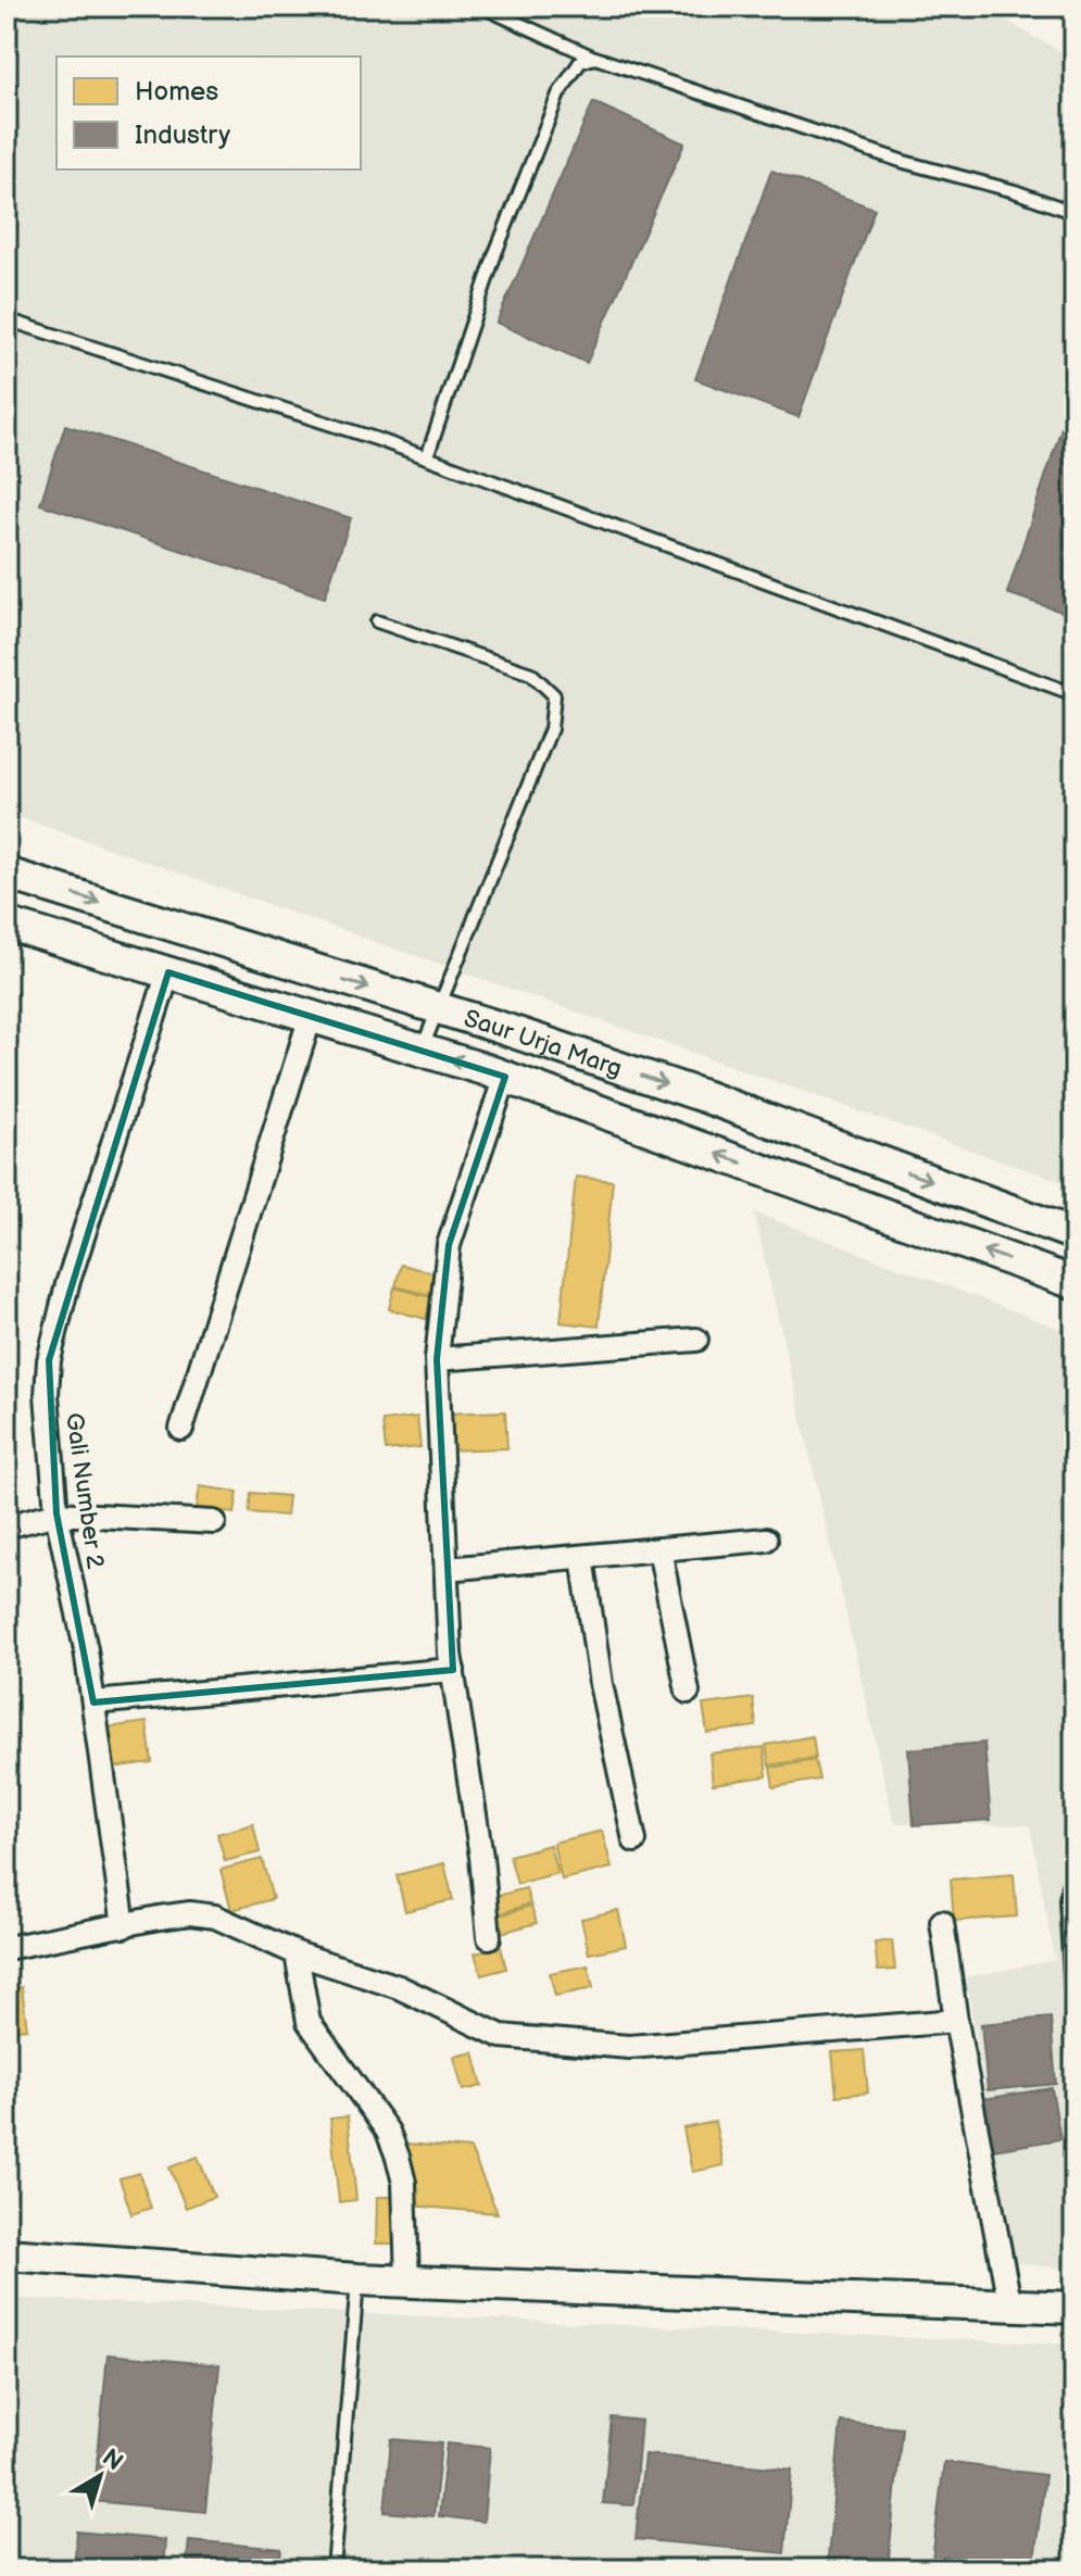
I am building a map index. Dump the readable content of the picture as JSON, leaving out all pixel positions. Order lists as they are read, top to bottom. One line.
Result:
{"streets":{"street":["Saur Urja Marg","Gali Number 2"]},"crossings":[["Saur Urja Marg","Gali Number 2"]],"legend":["Homes","Industry"],"north":"top right"}
